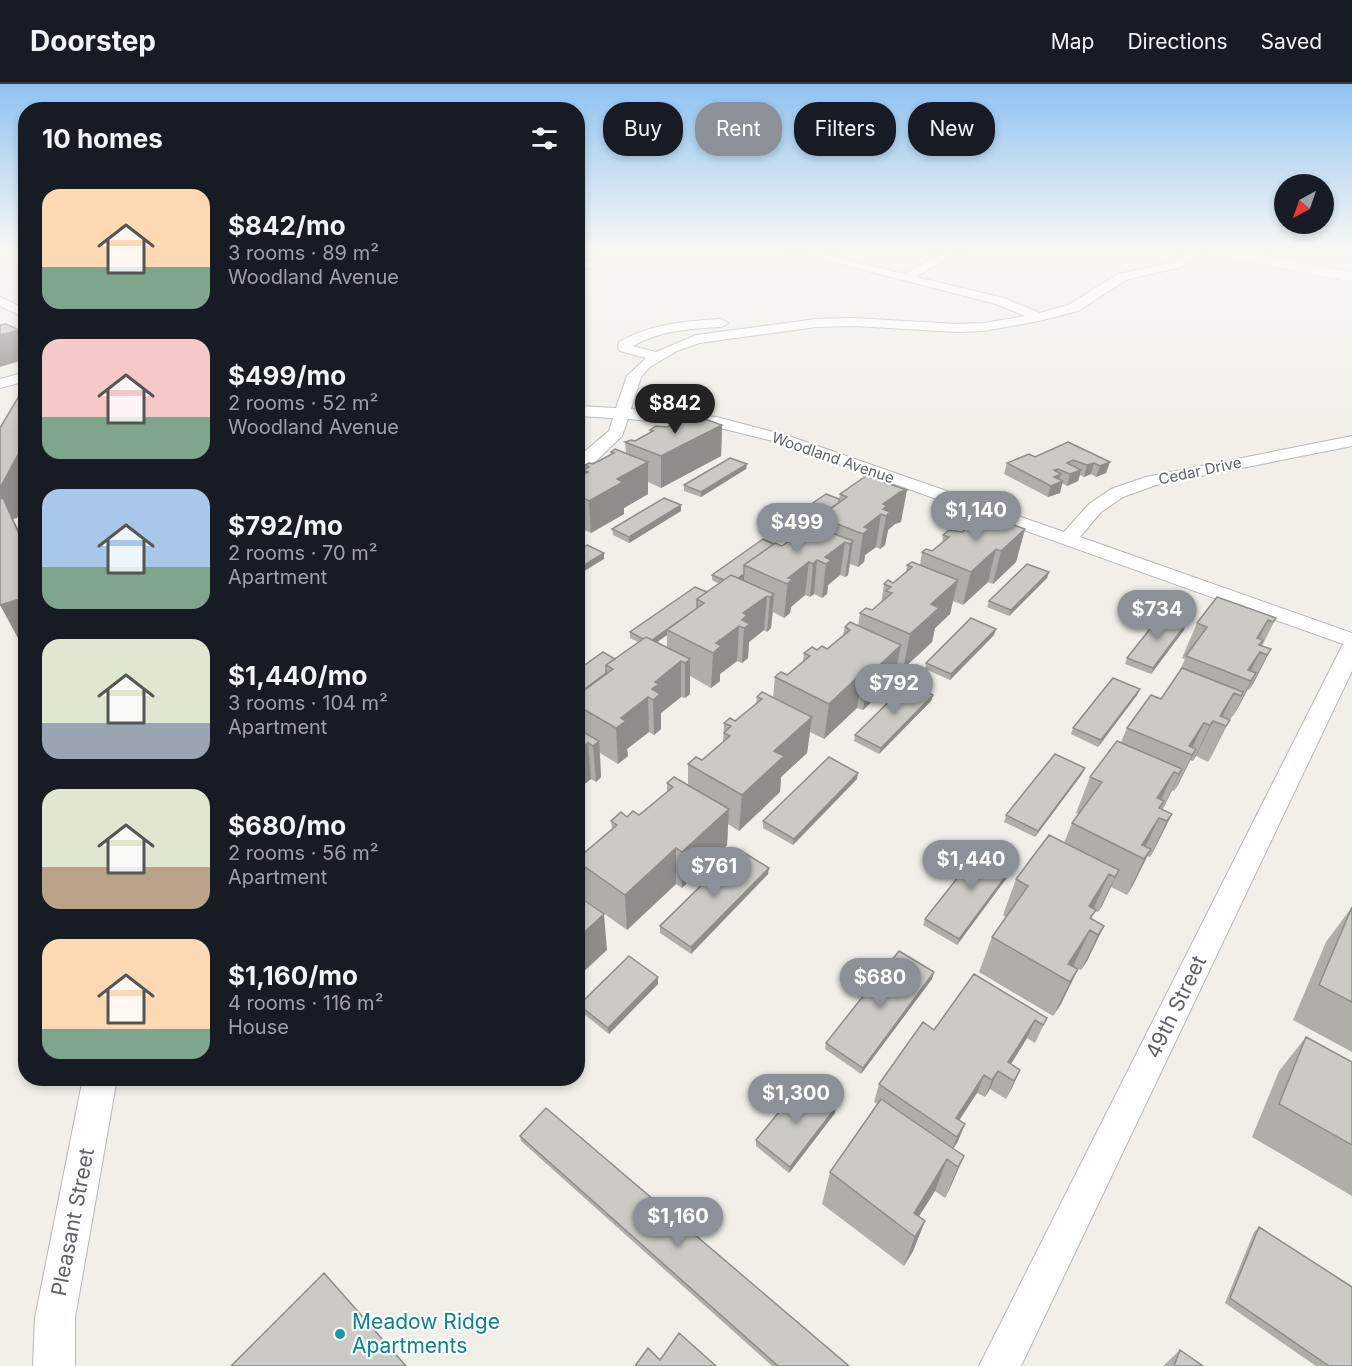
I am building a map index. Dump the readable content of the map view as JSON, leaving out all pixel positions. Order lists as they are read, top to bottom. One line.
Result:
{"streets":{"street":["Woodland Avenue","Cedar Drive","49th Street","Pleasant Street"]},"crossings":[["Woodland Avenue","Cedar Drive"],["Woodland Avenue","49th Street"]],"places":["Meadow Ridge Apartments"],"north":"bottom left","page":{"header":"Doorstep","nav":["Map","Directions","Saved"],"chip":["Buy","Rent","Filters","New"],"heading":"10 homes","list":[{"name":"$842/mo","note":"3 rooms · 89 m² · Woodland Avenue"},{"name":"$499/mo","note":"2 rooms · 52 m² · Woodland Avenue"},{"name":"$792/mo","note":"2 rooms · 70 m² · Apartment"},{"name":"$1,440/mo","note":"3 rooms · 104 m² · Apartment"},{"name":"$680/mo","note":"2 rooms · 56 m² · Apartment"},{"name":"$1,160/mo","note":"4 rooms · 116 m² · House"}],"price":["$842","$1,140","$499","$734","$792","$1,440","$761","$680","$1,300","$1,160"]}}
